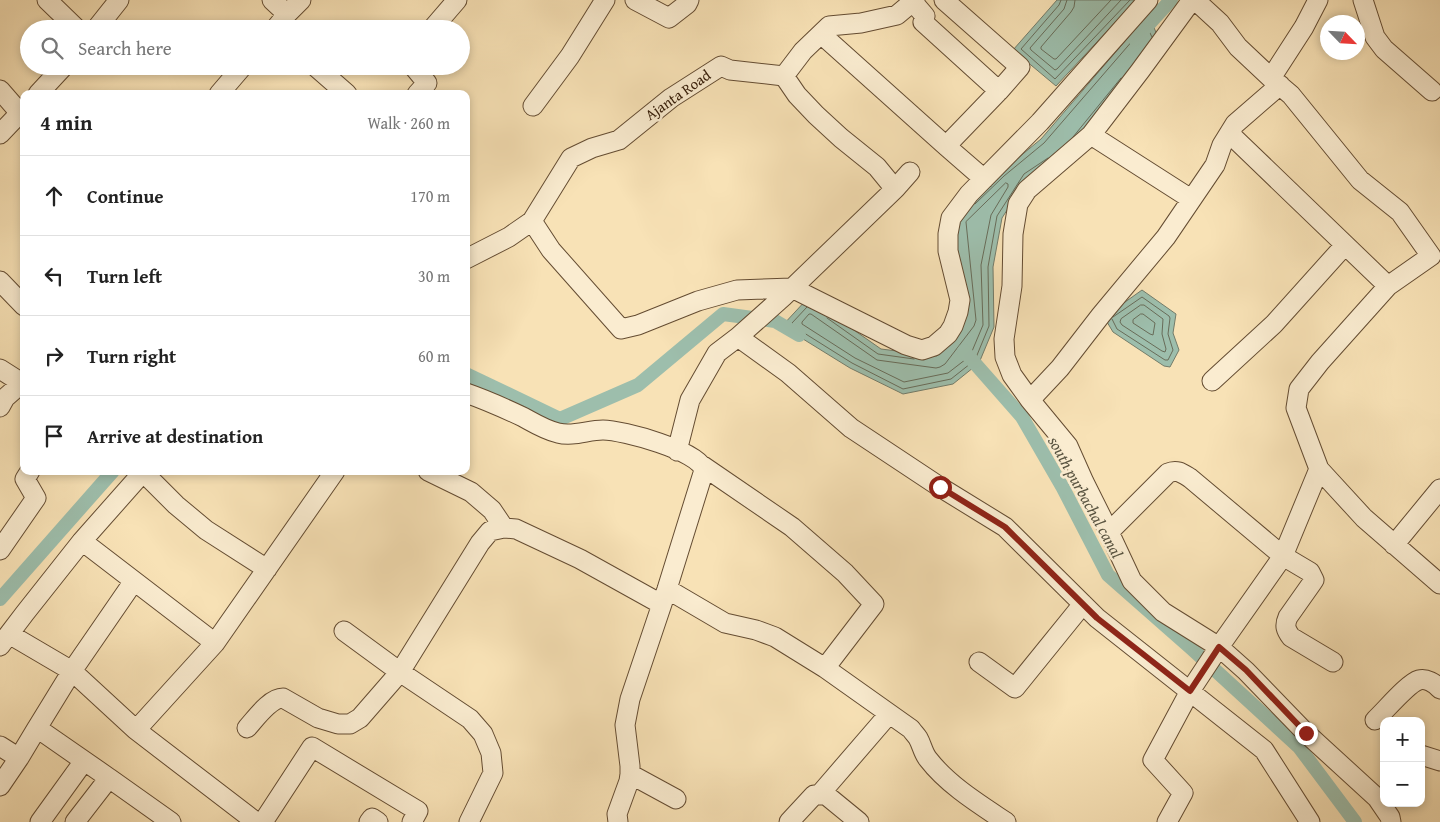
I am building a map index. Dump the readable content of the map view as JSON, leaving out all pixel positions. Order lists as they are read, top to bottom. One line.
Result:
{"streets":{"street":["Ajanta Road"]},"water":["south purbachal canal"],"north":"bottom right","page":{"search":"Search here","heading":["4 min","Walk · 260 m"],"list":[["Continue","170 m"],["Turn left","30 m"],["Turn right","60 m"],"Arrive at destination"],"map_buttons":["+","−"]}}
